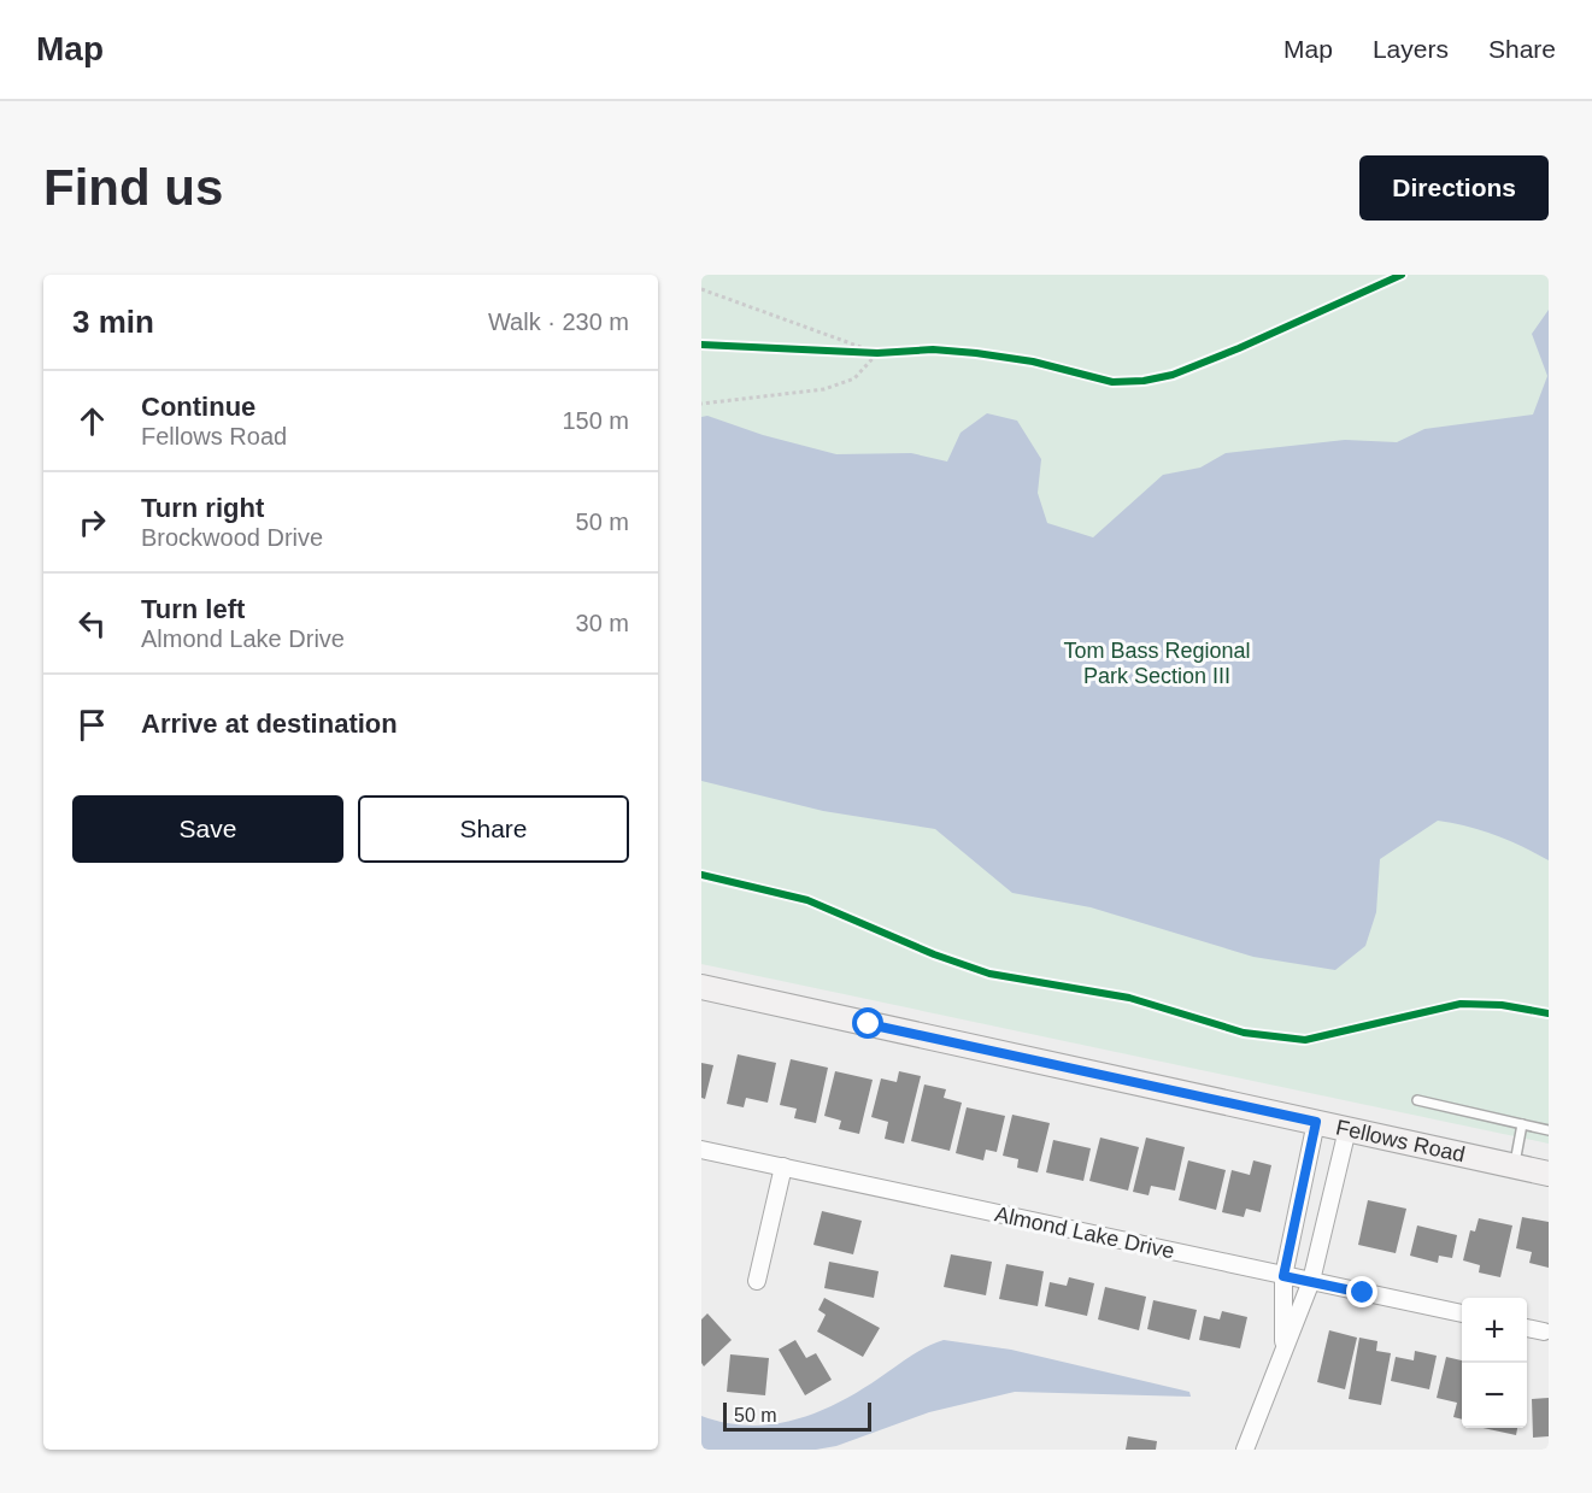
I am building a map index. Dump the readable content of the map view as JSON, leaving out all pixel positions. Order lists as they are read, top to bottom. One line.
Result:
{"streets":{"street":["Fellows Road","Almond Lake Drive"]},"parks":["Tom Bass Regional Park Section III"],"scale_bar":"50 m","page":{"header":"Map","nav":["Map","Layers","Share"],"buttons":["Directions",["Save","Share"]],"title":"Find us","heading":["3 min","Walk · 230 m"],"list":[["Continue","Fellows Road","150 m"],["Turn right","Brockwood Drive","50 m"],["Turn left","Almond Lake Drive","30 m"],"Arrive at destination"],"map_buttons":["+","−"],"scale":"50 m"}}
